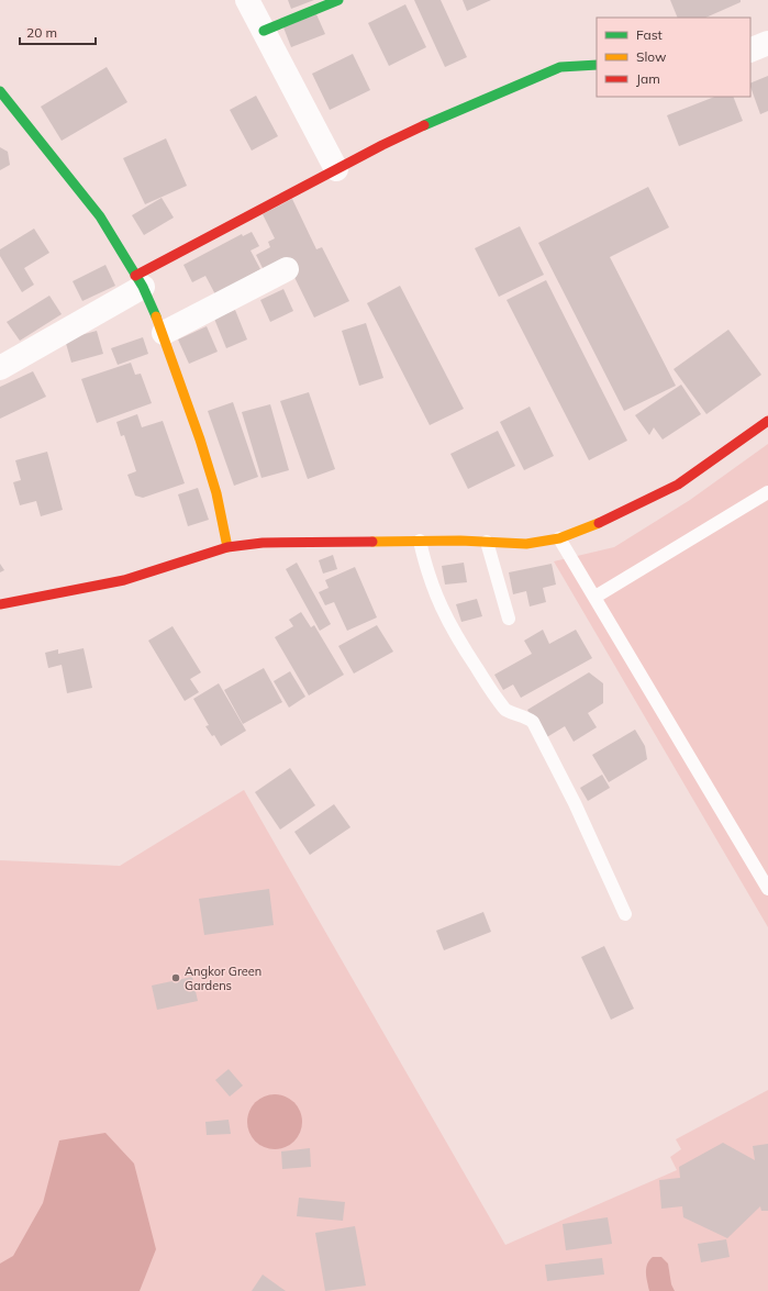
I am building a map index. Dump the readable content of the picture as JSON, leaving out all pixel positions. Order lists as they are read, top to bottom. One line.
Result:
{"places":["Angkor Green Gardens"],"legend":["Fast","Slow","Jam"],"scale_bar":"20 m"}
